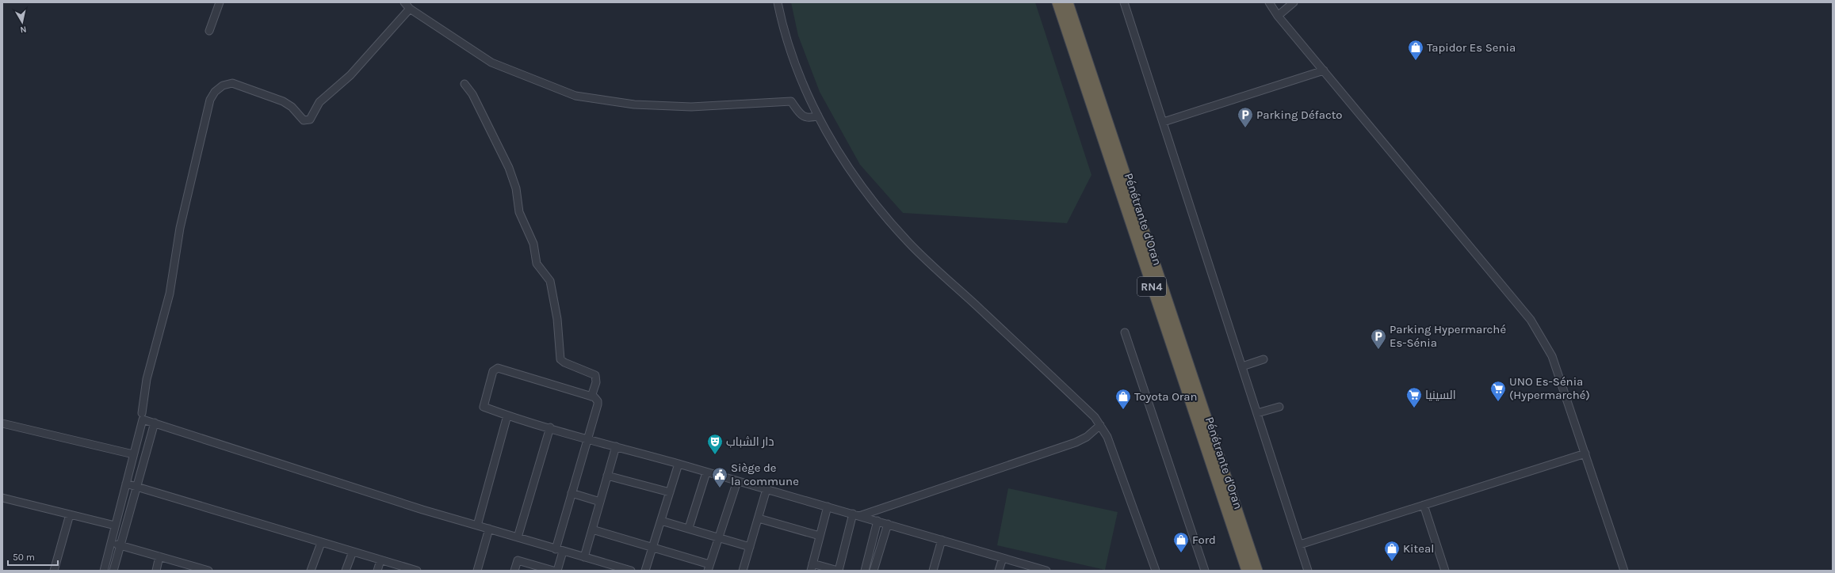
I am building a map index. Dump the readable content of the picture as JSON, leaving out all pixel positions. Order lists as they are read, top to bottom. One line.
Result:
{"streets":{"highway":["Pénétrante d'Oran","RN4"]},"places":{"shop":["Tapidor Es Senia","Toyota Oran","Ford","Kiteal"],"parking":["Parking Défacto","Parking Hypermarché Es-Sénia"],"supermarket":["UNO Es-Sénia (Hypermarché)","السينيا"],"theatre":["دار الشباب"],"public building":["Siège de la commune"]},"scale_bar":"50 m","north":"bottom"}
